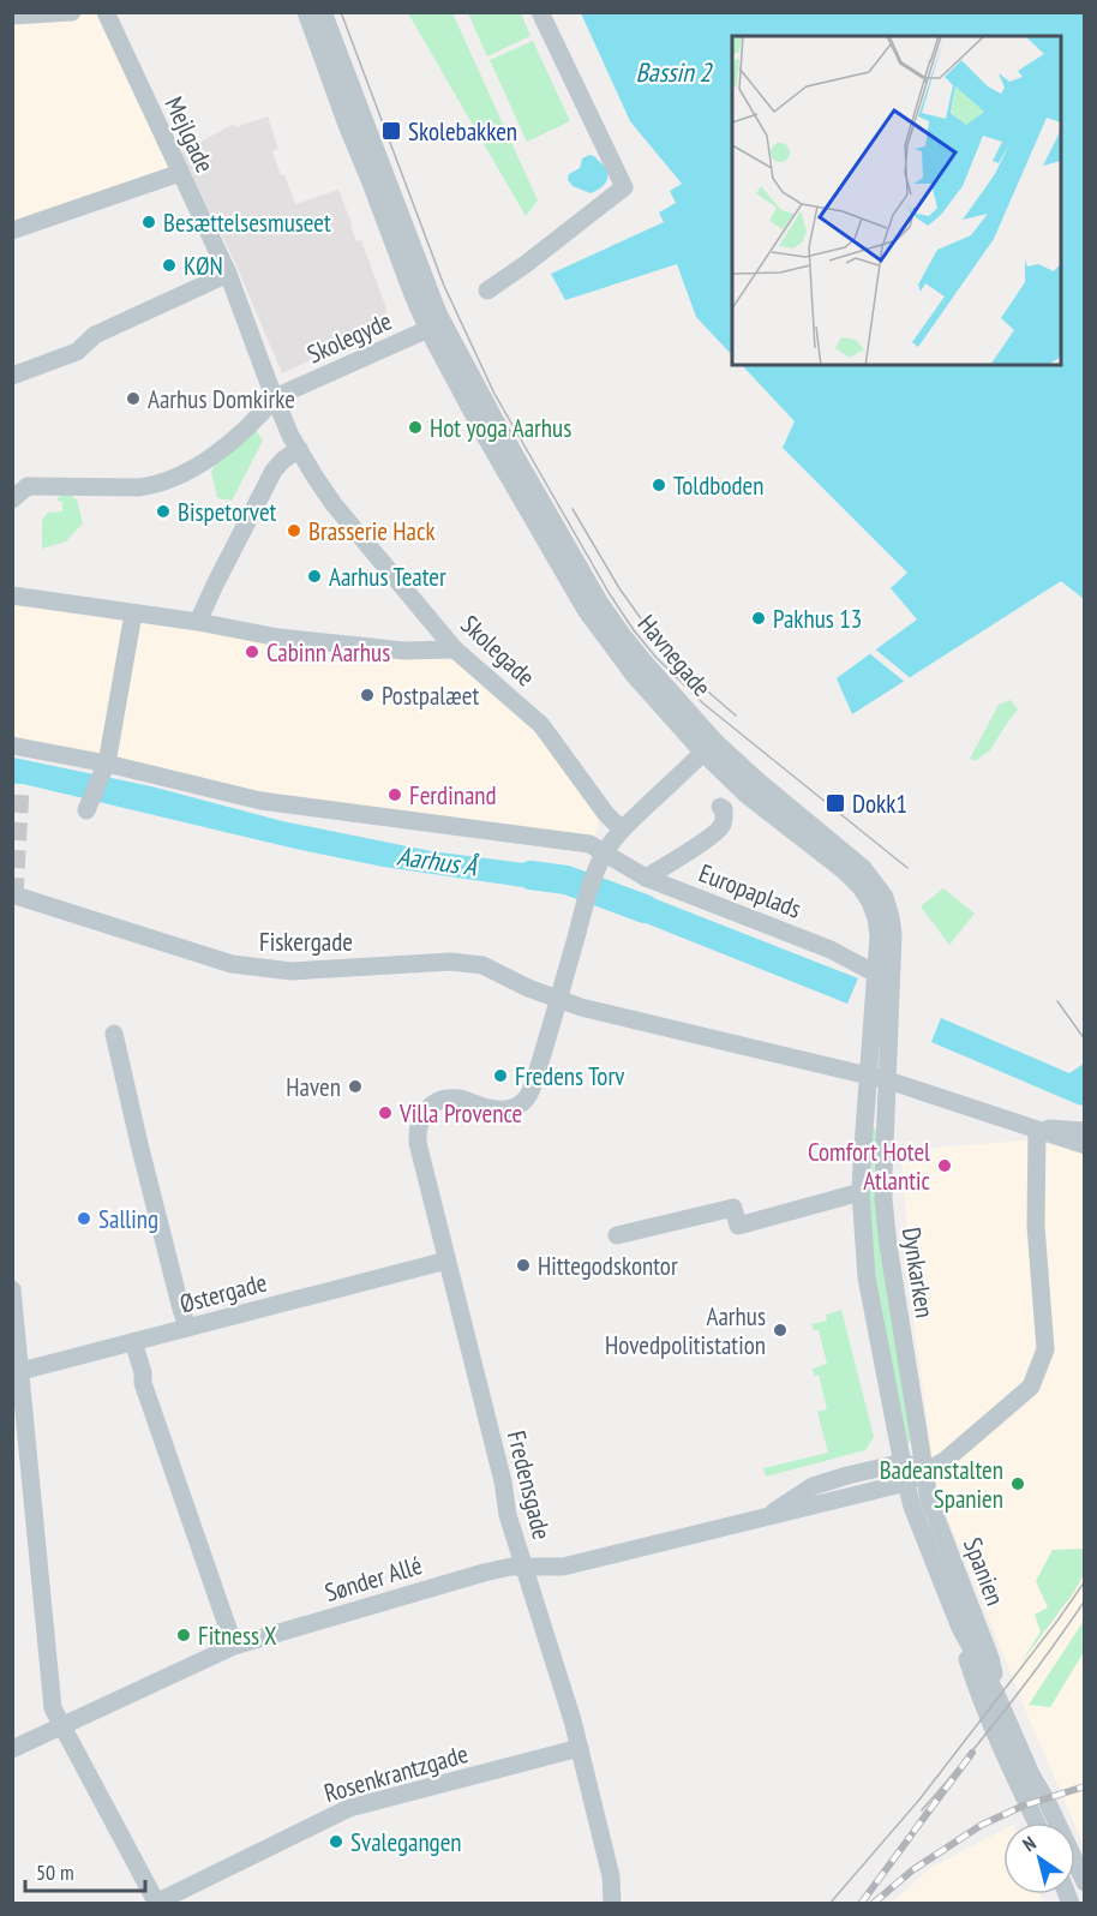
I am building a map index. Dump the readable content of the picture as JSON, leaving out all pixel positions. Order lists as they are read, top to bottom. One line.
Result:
{"streets":{"street":["Mejlgade","Skolegyde","Skolegade","Havnegade","Europaplads","Fiskergade","Dynkarken","Østergade","Fredensgade","Spanien","Sønder Allé","Rosenkrantzgade"]},"crossings":[["Mejlgade","Skolegyde"],["Mejlgade","Skolegade"],["Skolegyde","Skolegade"],["Skolegyde","Havnegade"],["Havnegade","Europaplads"],["Fiskergade","Dynkarken"],["Fiskergade","Fredensgade"],["Dynkarken","Spanien"],["Dynkarken","Sønder Allé"],["Østergade","Fredensgade"],["Fredensgade","Sønder Allé"],["Fredensgade","Rosenkrantzgade"],["Spanien","Sønder Allé"]],"water":["Bassin 2","Aarhus Å"],"places":{"transit":["Skolebakken","Dokk1"],"other":["Besættelsesmuseet","KØN","Aarhus Domkirke","Hot yoga Aarhus","Toldboden","Bispetorvet","Brasserie Hack","Aarhus Teater","Pakhus 13","Cabinn Aarhus","Postpalæet","Ferdinand","Fredens Torv","Haven","Villa Provence","Comfort Hotel Atlantic","Salling","Hittegodskontor","Aarhus Hovedpolitistation","Badeanstalten Spanien","Fitness X","Svalegangen"]},"scale_bar":"50 m","north":"top left"}
